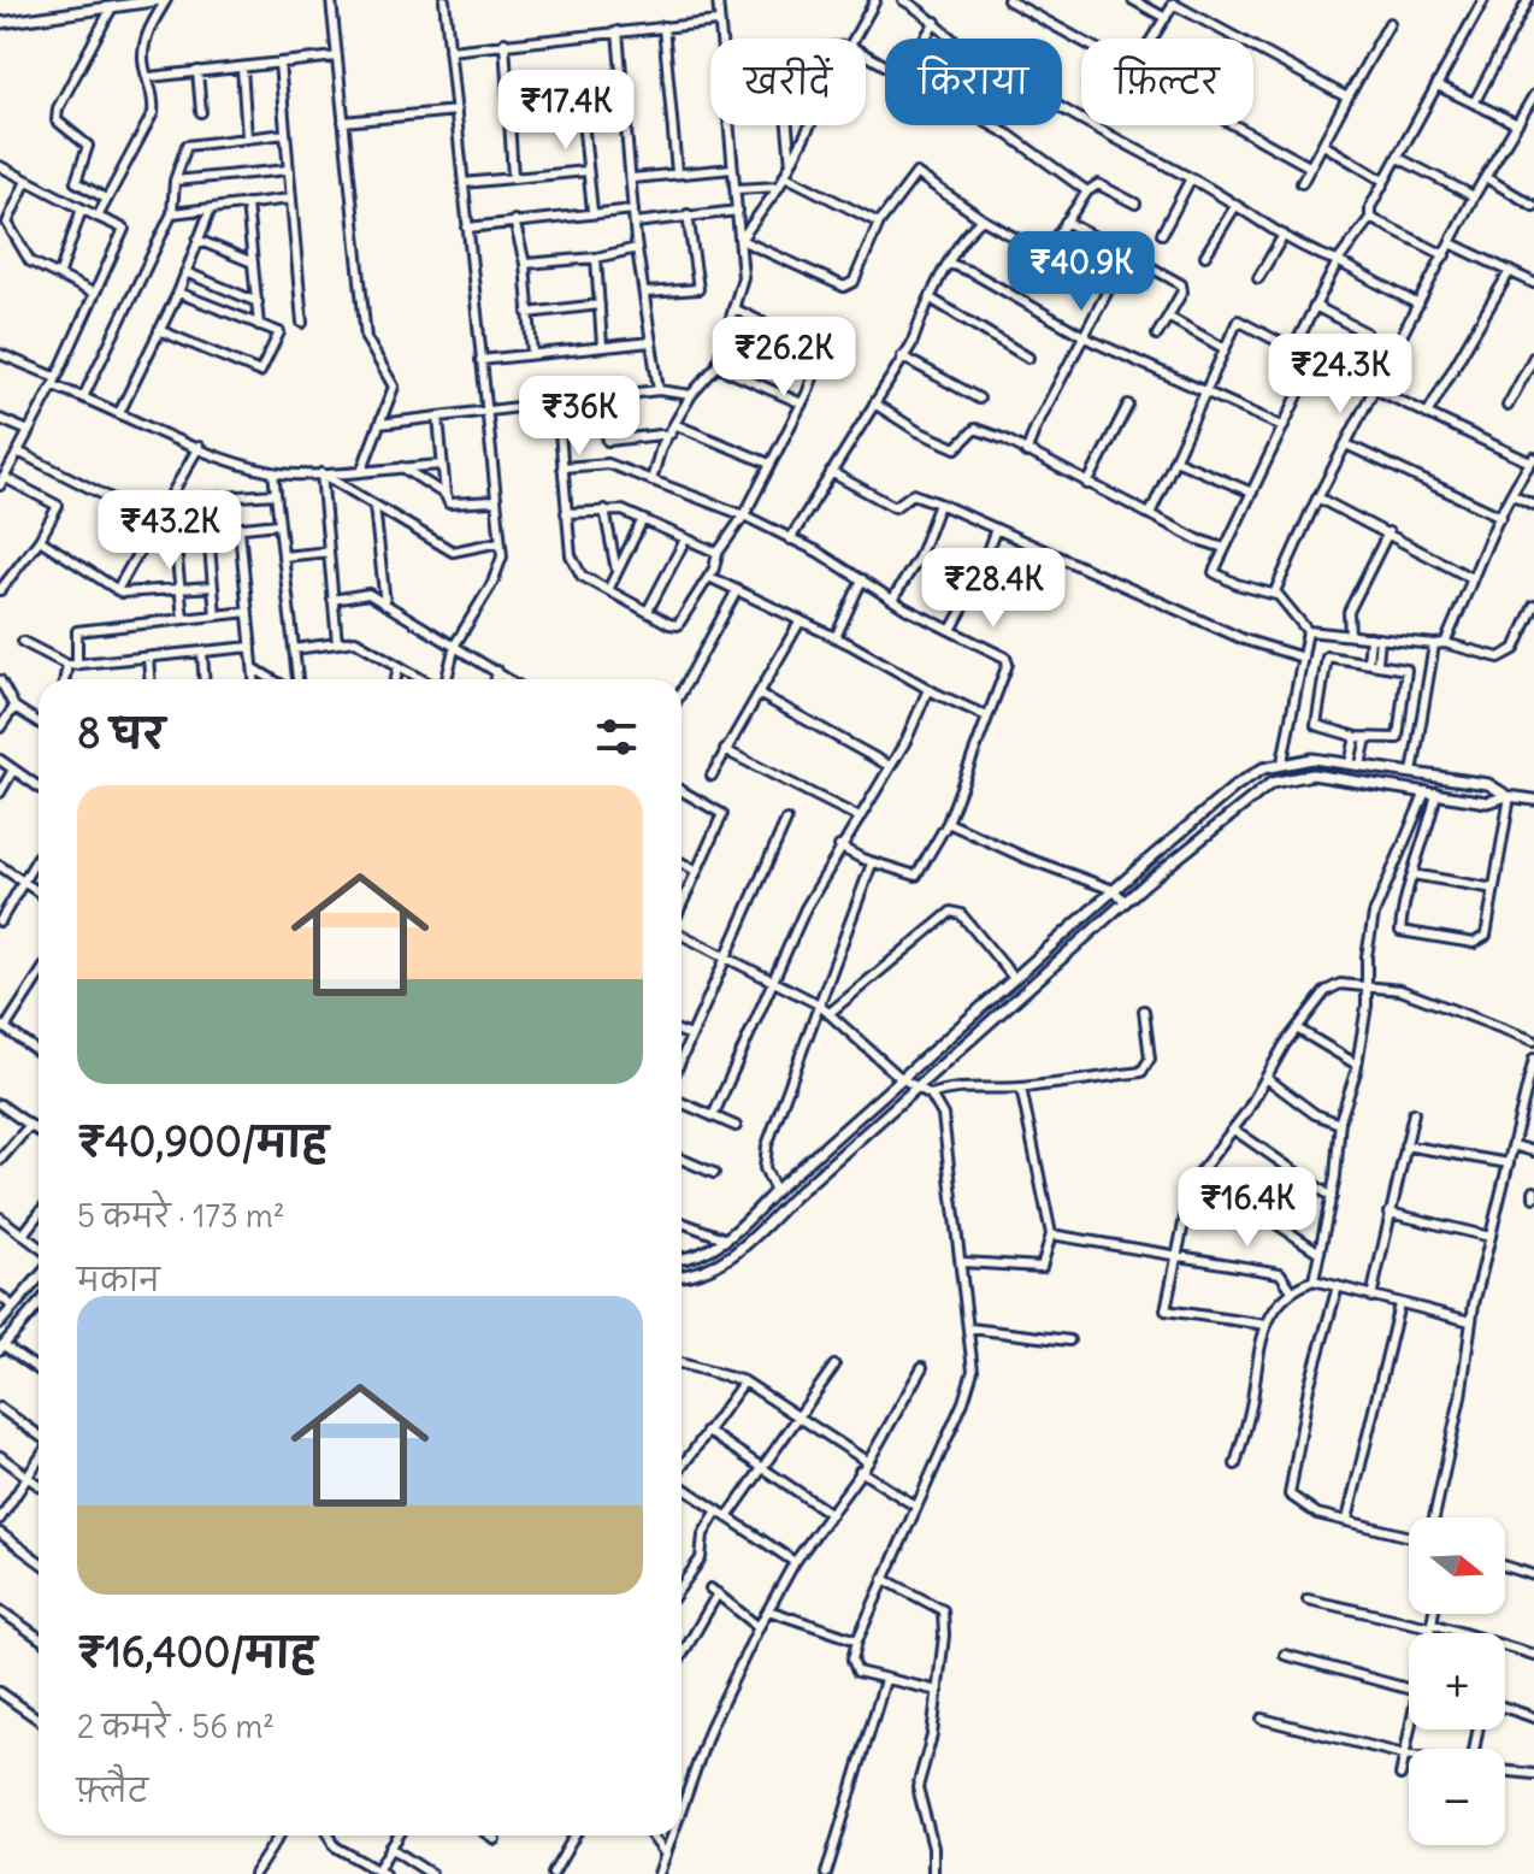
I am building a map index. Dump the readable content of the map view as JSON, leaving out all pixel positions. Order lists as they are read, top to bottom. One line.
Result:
{"north":"right","page":{"chip":["खरीदें","किराया","फ़िल्टर"],"price":["₹17.4K","₹40.9K","₹26.2K","₹24.3K","₹36K","₹43.2K","₹28.4K","₹16.4K"],"heading":"8 घर","list":[{"name":"₹40,900/माह","note":"5 कमरे · 173 m² · मकान"},{"name":"₹16,400/माह","note":"2 कमरे · 56 m² · फ़्लैट"}],"map_buttons":["+","−"]}}
